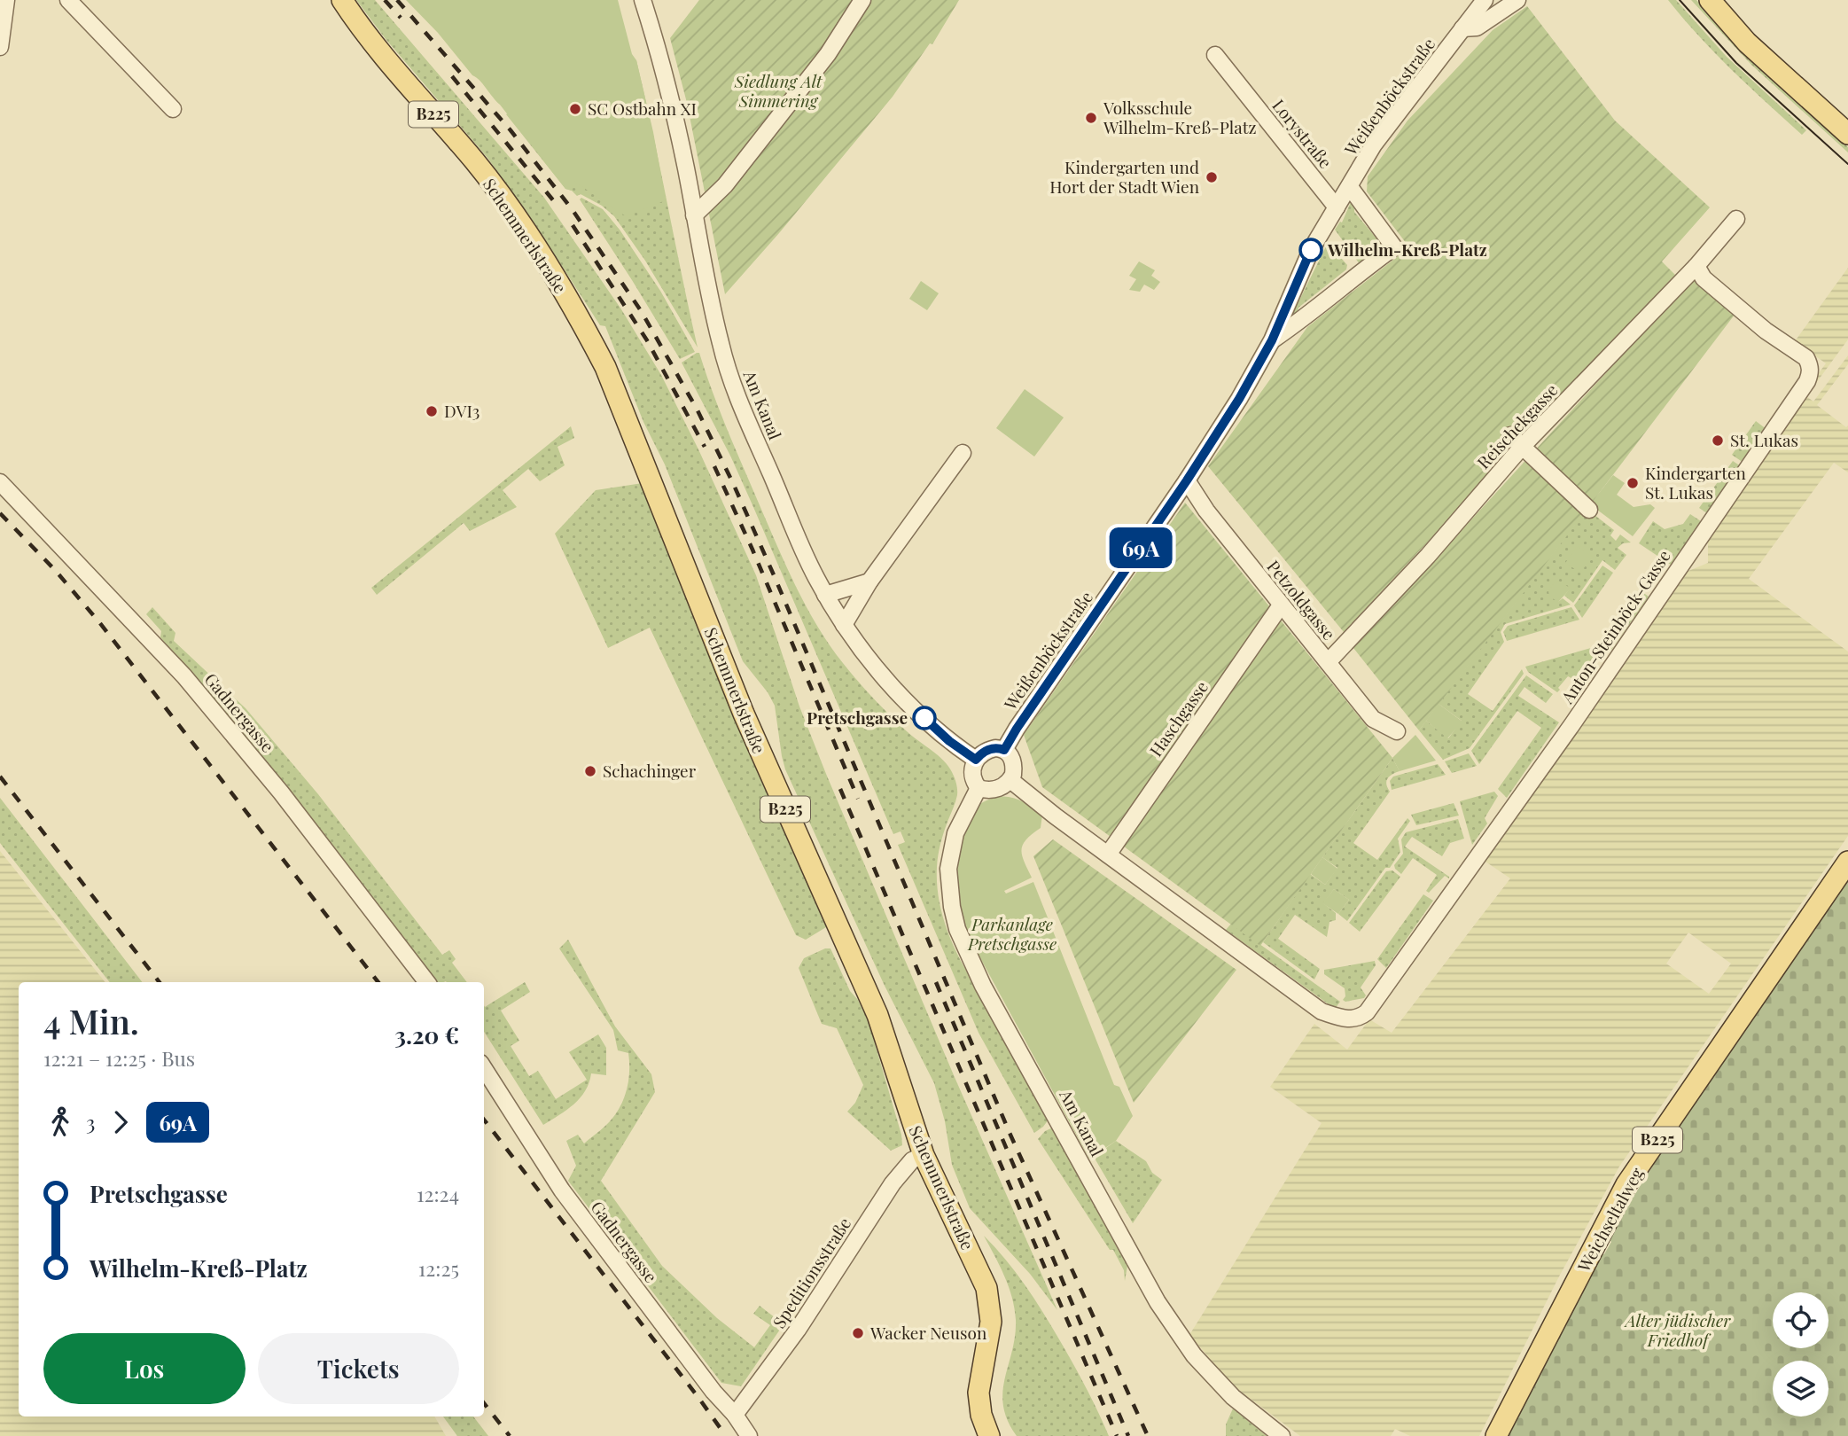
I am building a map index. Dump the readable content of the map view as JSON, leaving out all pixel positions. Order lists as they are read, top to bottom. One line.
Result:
{"streets":{"main road":["B225","Schemmerlstraße","Weichseltalweg"],"street":["Weißenböckstraße","Lorystraße","Am Kanal","Reischekgasse","Petzoldgasse","Anton-Steinböck-Gasse","Gadnergasse","Haschgasse","Speditionsstraße"]},"crossings":[["Weißenböckstraße","Am Kanal"],["Weißenböckstraße","Petzoldgasse"],["Schemmerlstraße","Speditionsstraße"],["Reischekgasse","Petzoldgasse"],["Reischekgasse","Anton-Steinböck-Gasse"],["Petzoldgasse","Haschgasse"],["Anton-Steinböck-Gasse","Haschgasse"],["Gadnergasse","Speditionsstraße"]],"parks":["Siedlung Alt Simmering","Parkanlage Pretschgasse","Alter jüdischer Friedhof"],"places":["SC Ostbahn XI","Volksschule Wilhelm-Kreß-Platz","Kindergarten und Hort der Stadt Wien","Wilhelm-Kreß-Platz","DVI3","St. Lukas","Kindergarten St. Lukas","Pretschgasse","Schachinger","Wacker Neuson"],"lines":["bus line 69A"],"page":{"on_map":"69A","heading":["4 Min.","12:21 – 12:25 · Bus","3.20 €"],"legs":["3","69A"],"list":[{"name":"Pretschgasse","value":"12:24"},{"name":"Wilhelm-Kreß-Platz","value":"12:25"}],"buttons":["Los","Tickets"]}}
